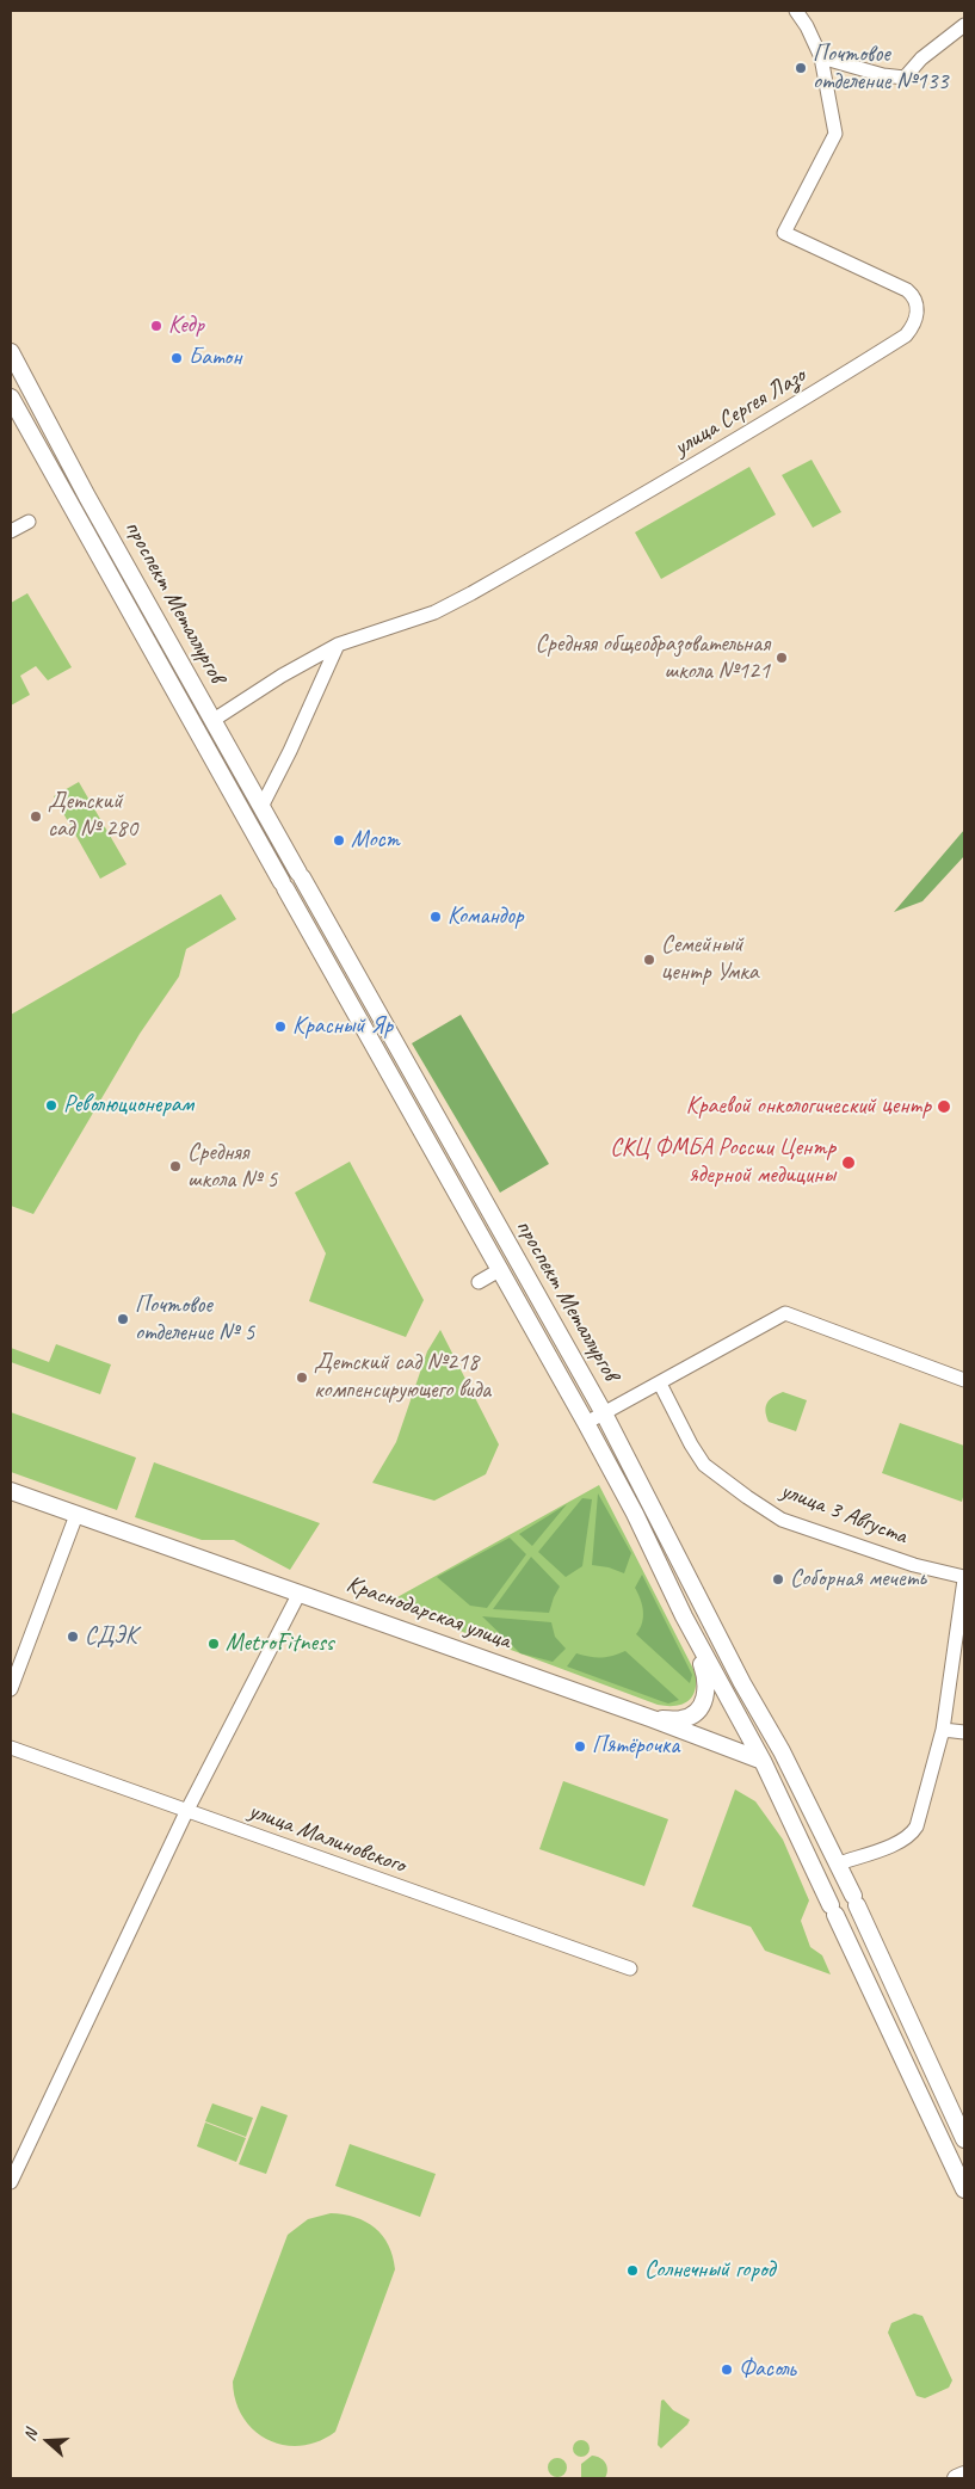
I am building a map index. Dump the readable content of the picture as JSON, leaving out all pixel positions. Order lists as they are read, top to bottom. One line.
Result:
{"streets":{"main road":["проспект Металлургов","Краснодарская улица"],"street":["улица Сергея Лазо","улица 3 Августа","улица Малиновского"]},"crossings":[["улица Сергея Лазо","проспект Металлургов"],["проспект Металлургов","Краснодарская улица"]],"places":["Почтовое отделение №133","Кедр","Батон","Средняя общеобразовательная школа №121","Детский сад № 280","Мост","Командор","Семейный центр Умка","Красный Яр","Революционерам","Краевой онкологический центр","СКЦ ФМБА России Центр ядерной медицины","Средняя школа № 5","Почтовое отделение № 5","Детский сад №218 компенсирующего вида","Соборная мечеть","СДЭК","MetroFitness","Пятёрочка","Солнечный город","Фасоль"],"north":"left"}
